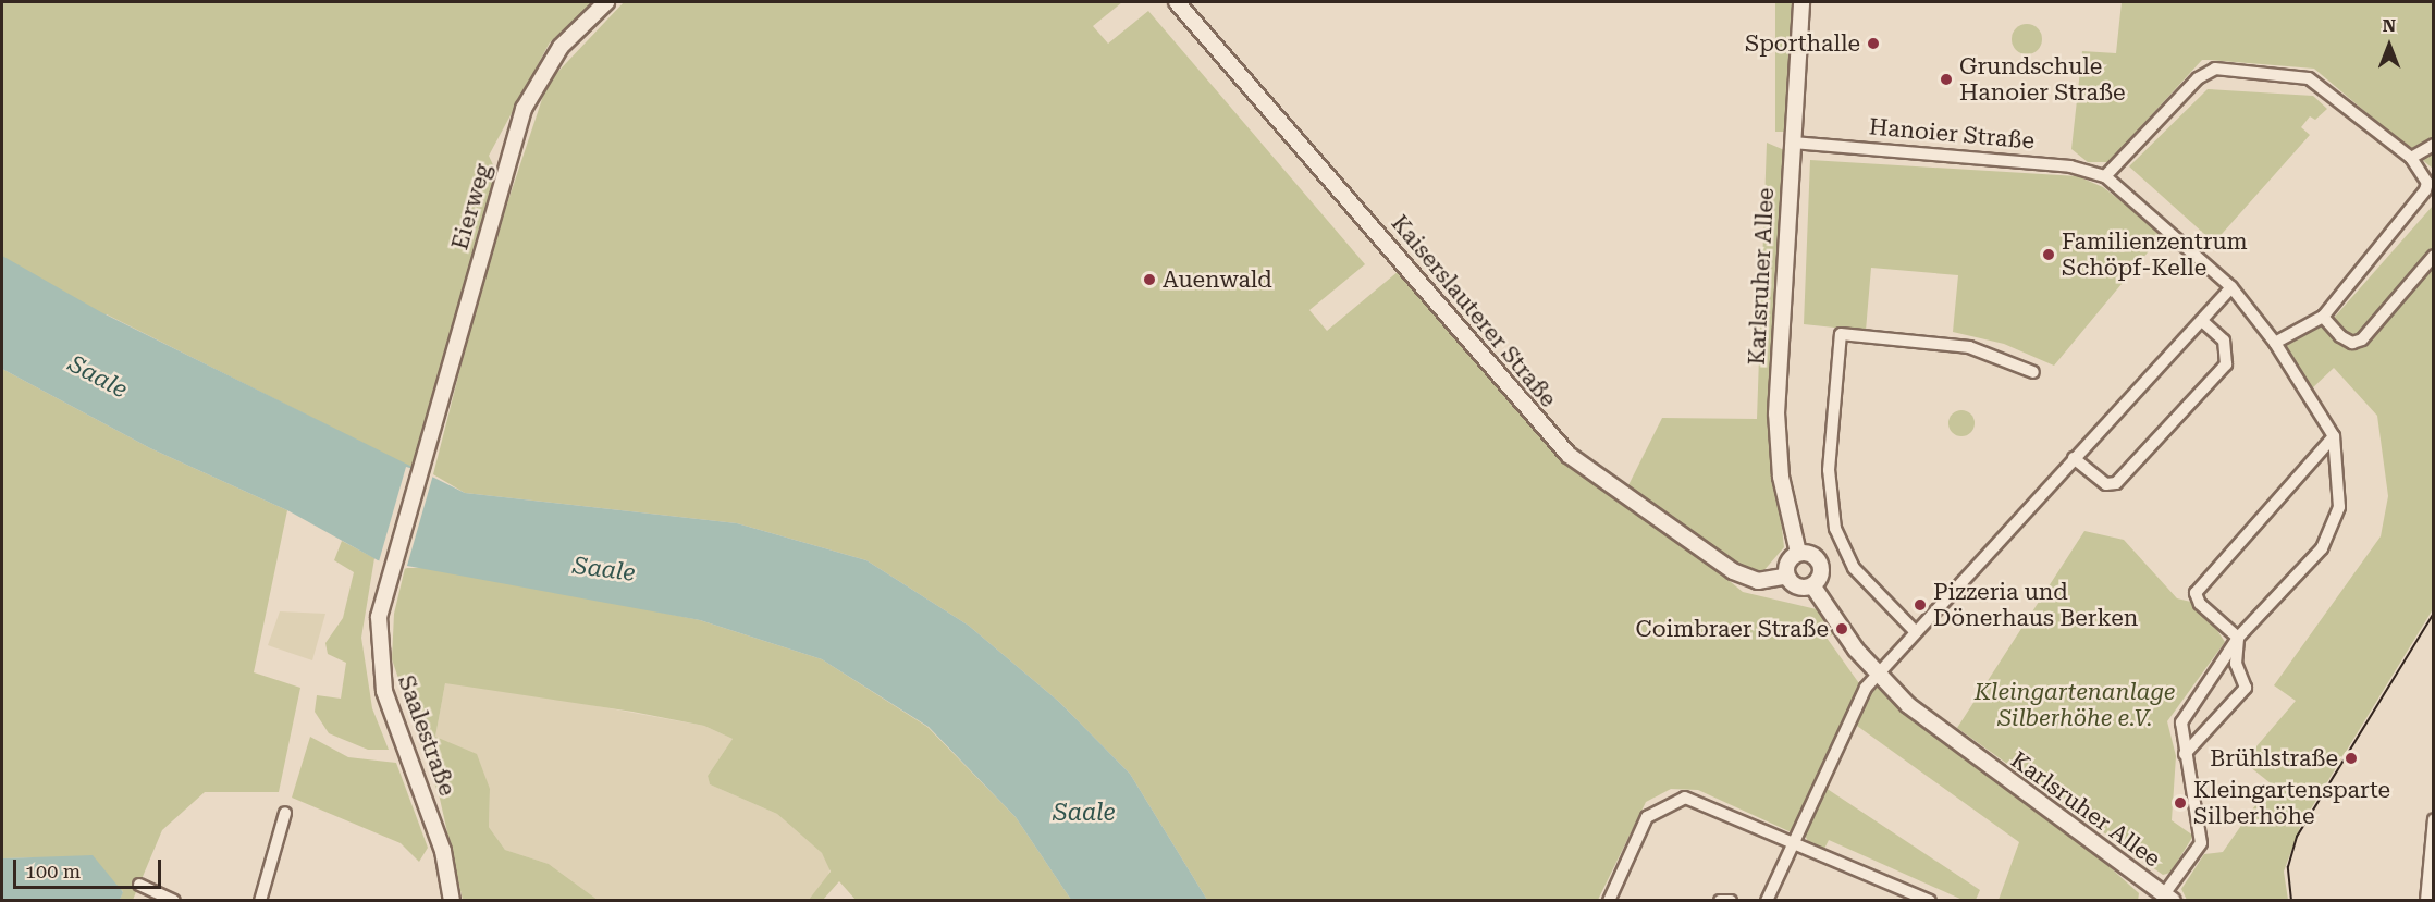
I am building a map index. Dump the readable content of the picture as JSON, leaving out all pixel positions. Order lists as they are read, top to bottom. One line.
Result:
{"streets":{"street":["Hanoier Straße","Eierweg","Karlsruher Allee","Kaiserslauterer Straße","Saalestraße"]},"crossings":[["Hanoier Straße","Karlsruher Allee"],["Eierweg","Saalestraße"],["Karlsruher Allee","Kaiserslauterer Straße"]],"water":["Saale"],"parks":["Kleingartenanlage Silberhöhe e.V."],"places":["Sporthalle","Grundschule Hanoier Straße","Familienzentrum Schöpf-Kelle","Auenwald","Pizzeria und Dönerhaus Berken","Coimbraer Straße","Brühlstraße","Kleingartensparte Silberhöhe"],"scale_bar":"100 m","north":"top"}
